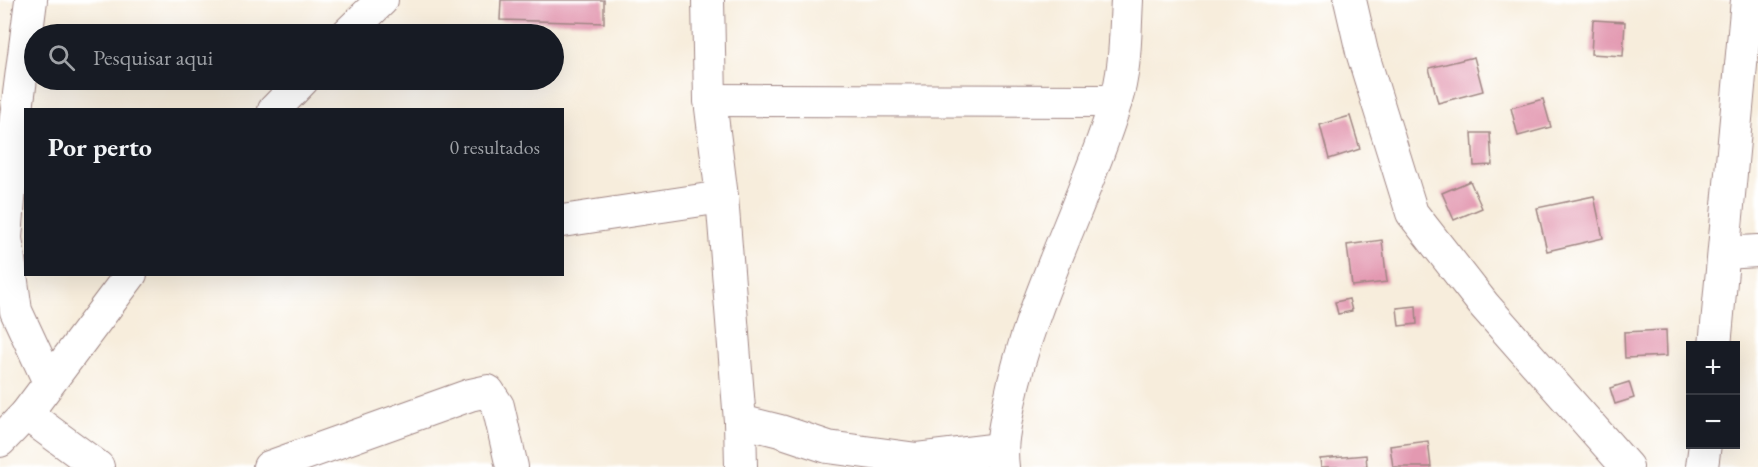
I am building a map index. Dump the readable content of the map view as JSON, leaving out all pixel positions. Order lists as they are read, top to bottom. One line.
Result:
{"page":{"search":"Pesquisar aqui","heading":["Por perto","0 resultados"],"map_buttons":["+","−"]}}
